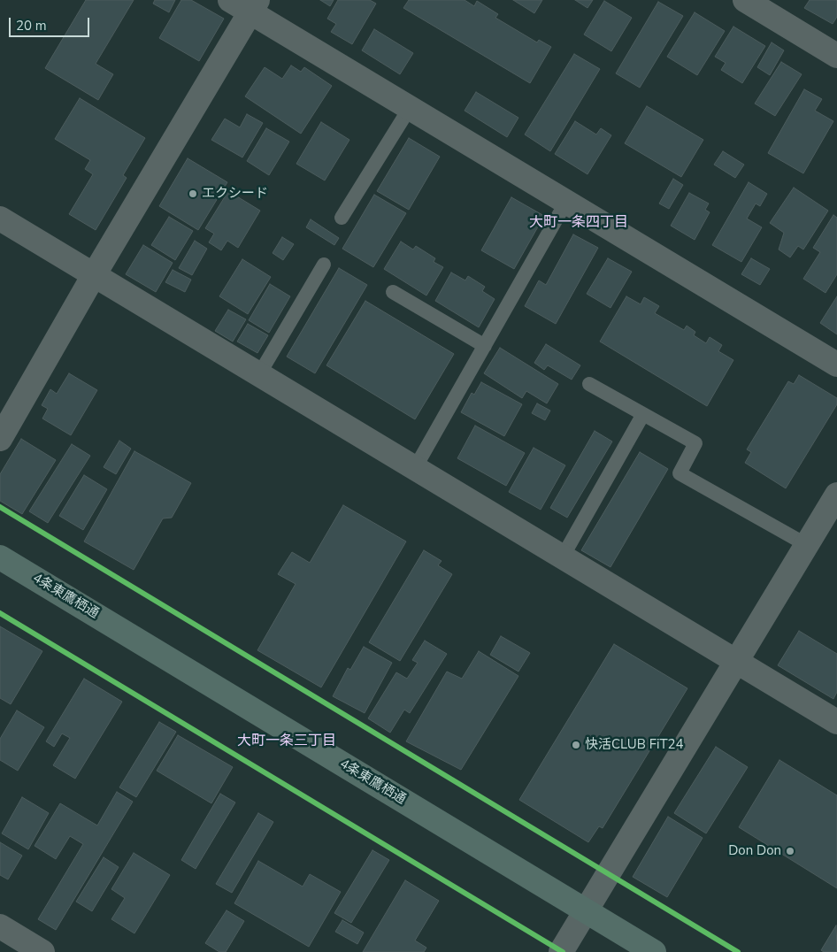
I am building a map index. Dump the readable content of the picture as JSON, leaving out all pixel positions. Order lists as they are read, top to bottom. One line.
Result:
{"streets":{"highway":["4条東鷹栖通"]},"districts":["大町一条四丁目","大町一条三丁目"],"places":["エクシード","快活CLUB FiT24","Don Don"],"scale_bar":"20 m"}
